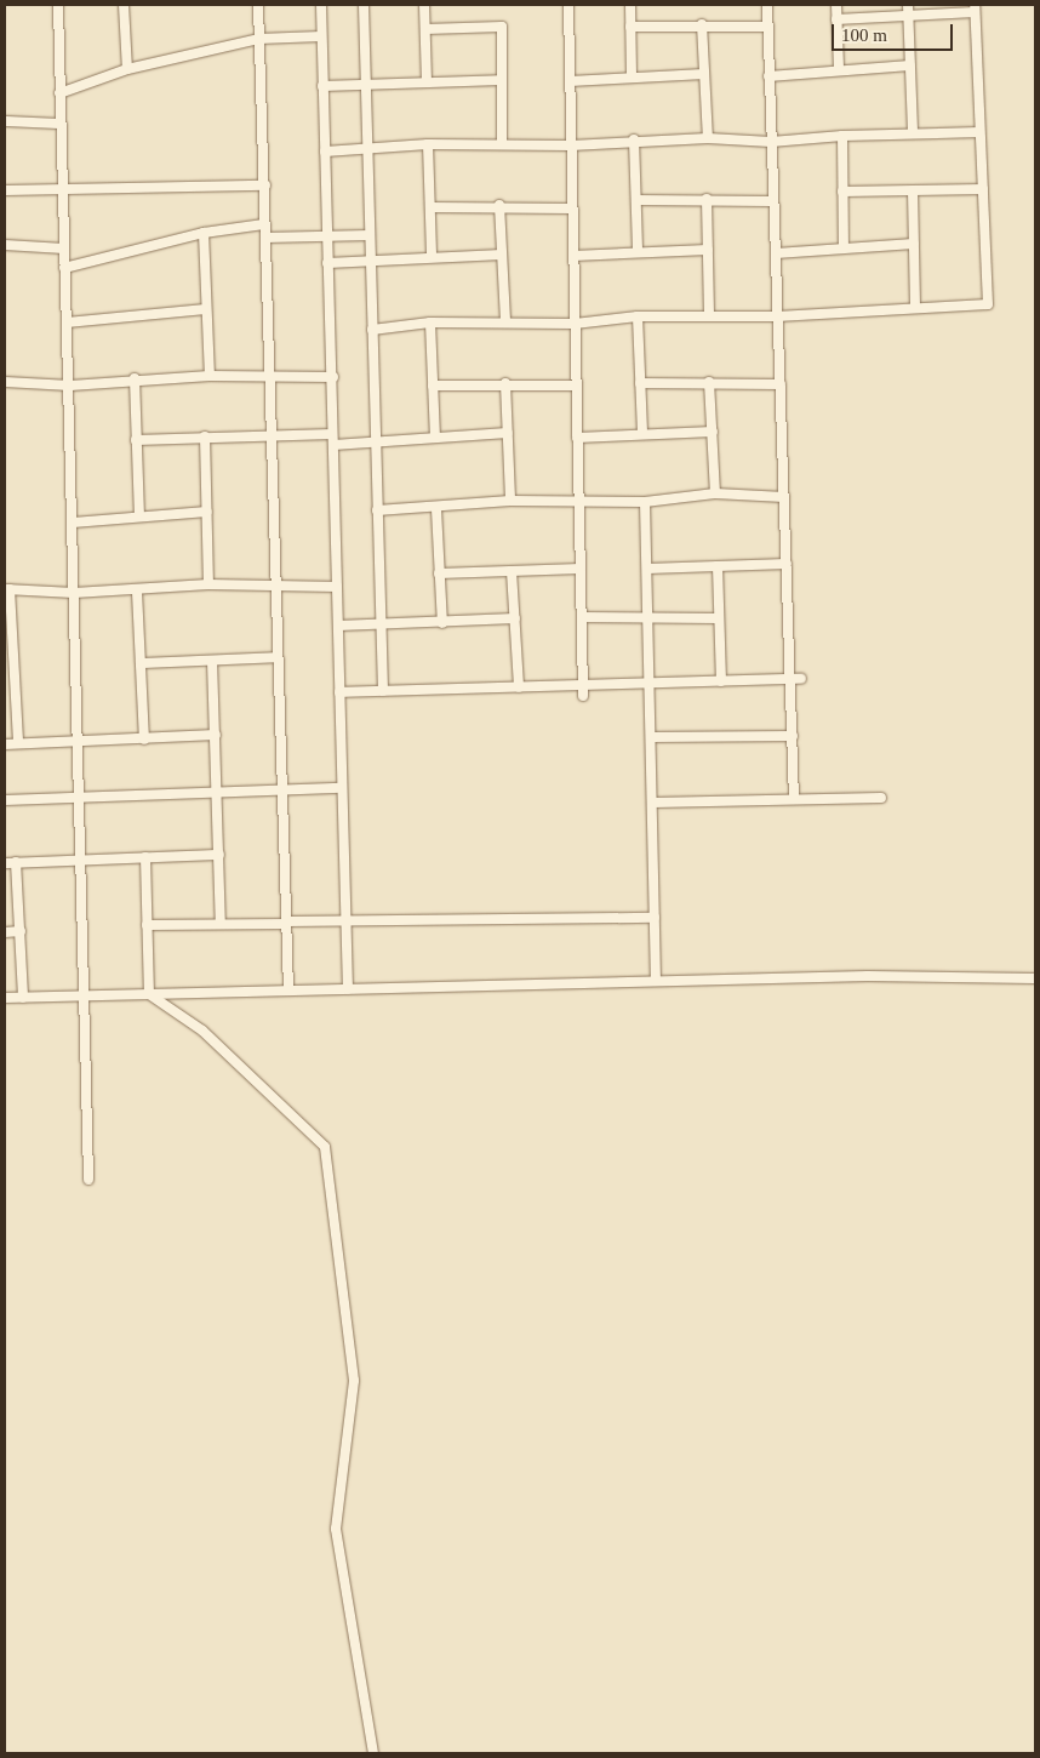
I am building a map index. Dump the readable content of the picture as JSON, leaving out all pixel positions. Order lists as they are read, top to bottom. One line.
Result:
{"scale_bar":"100 m"}
